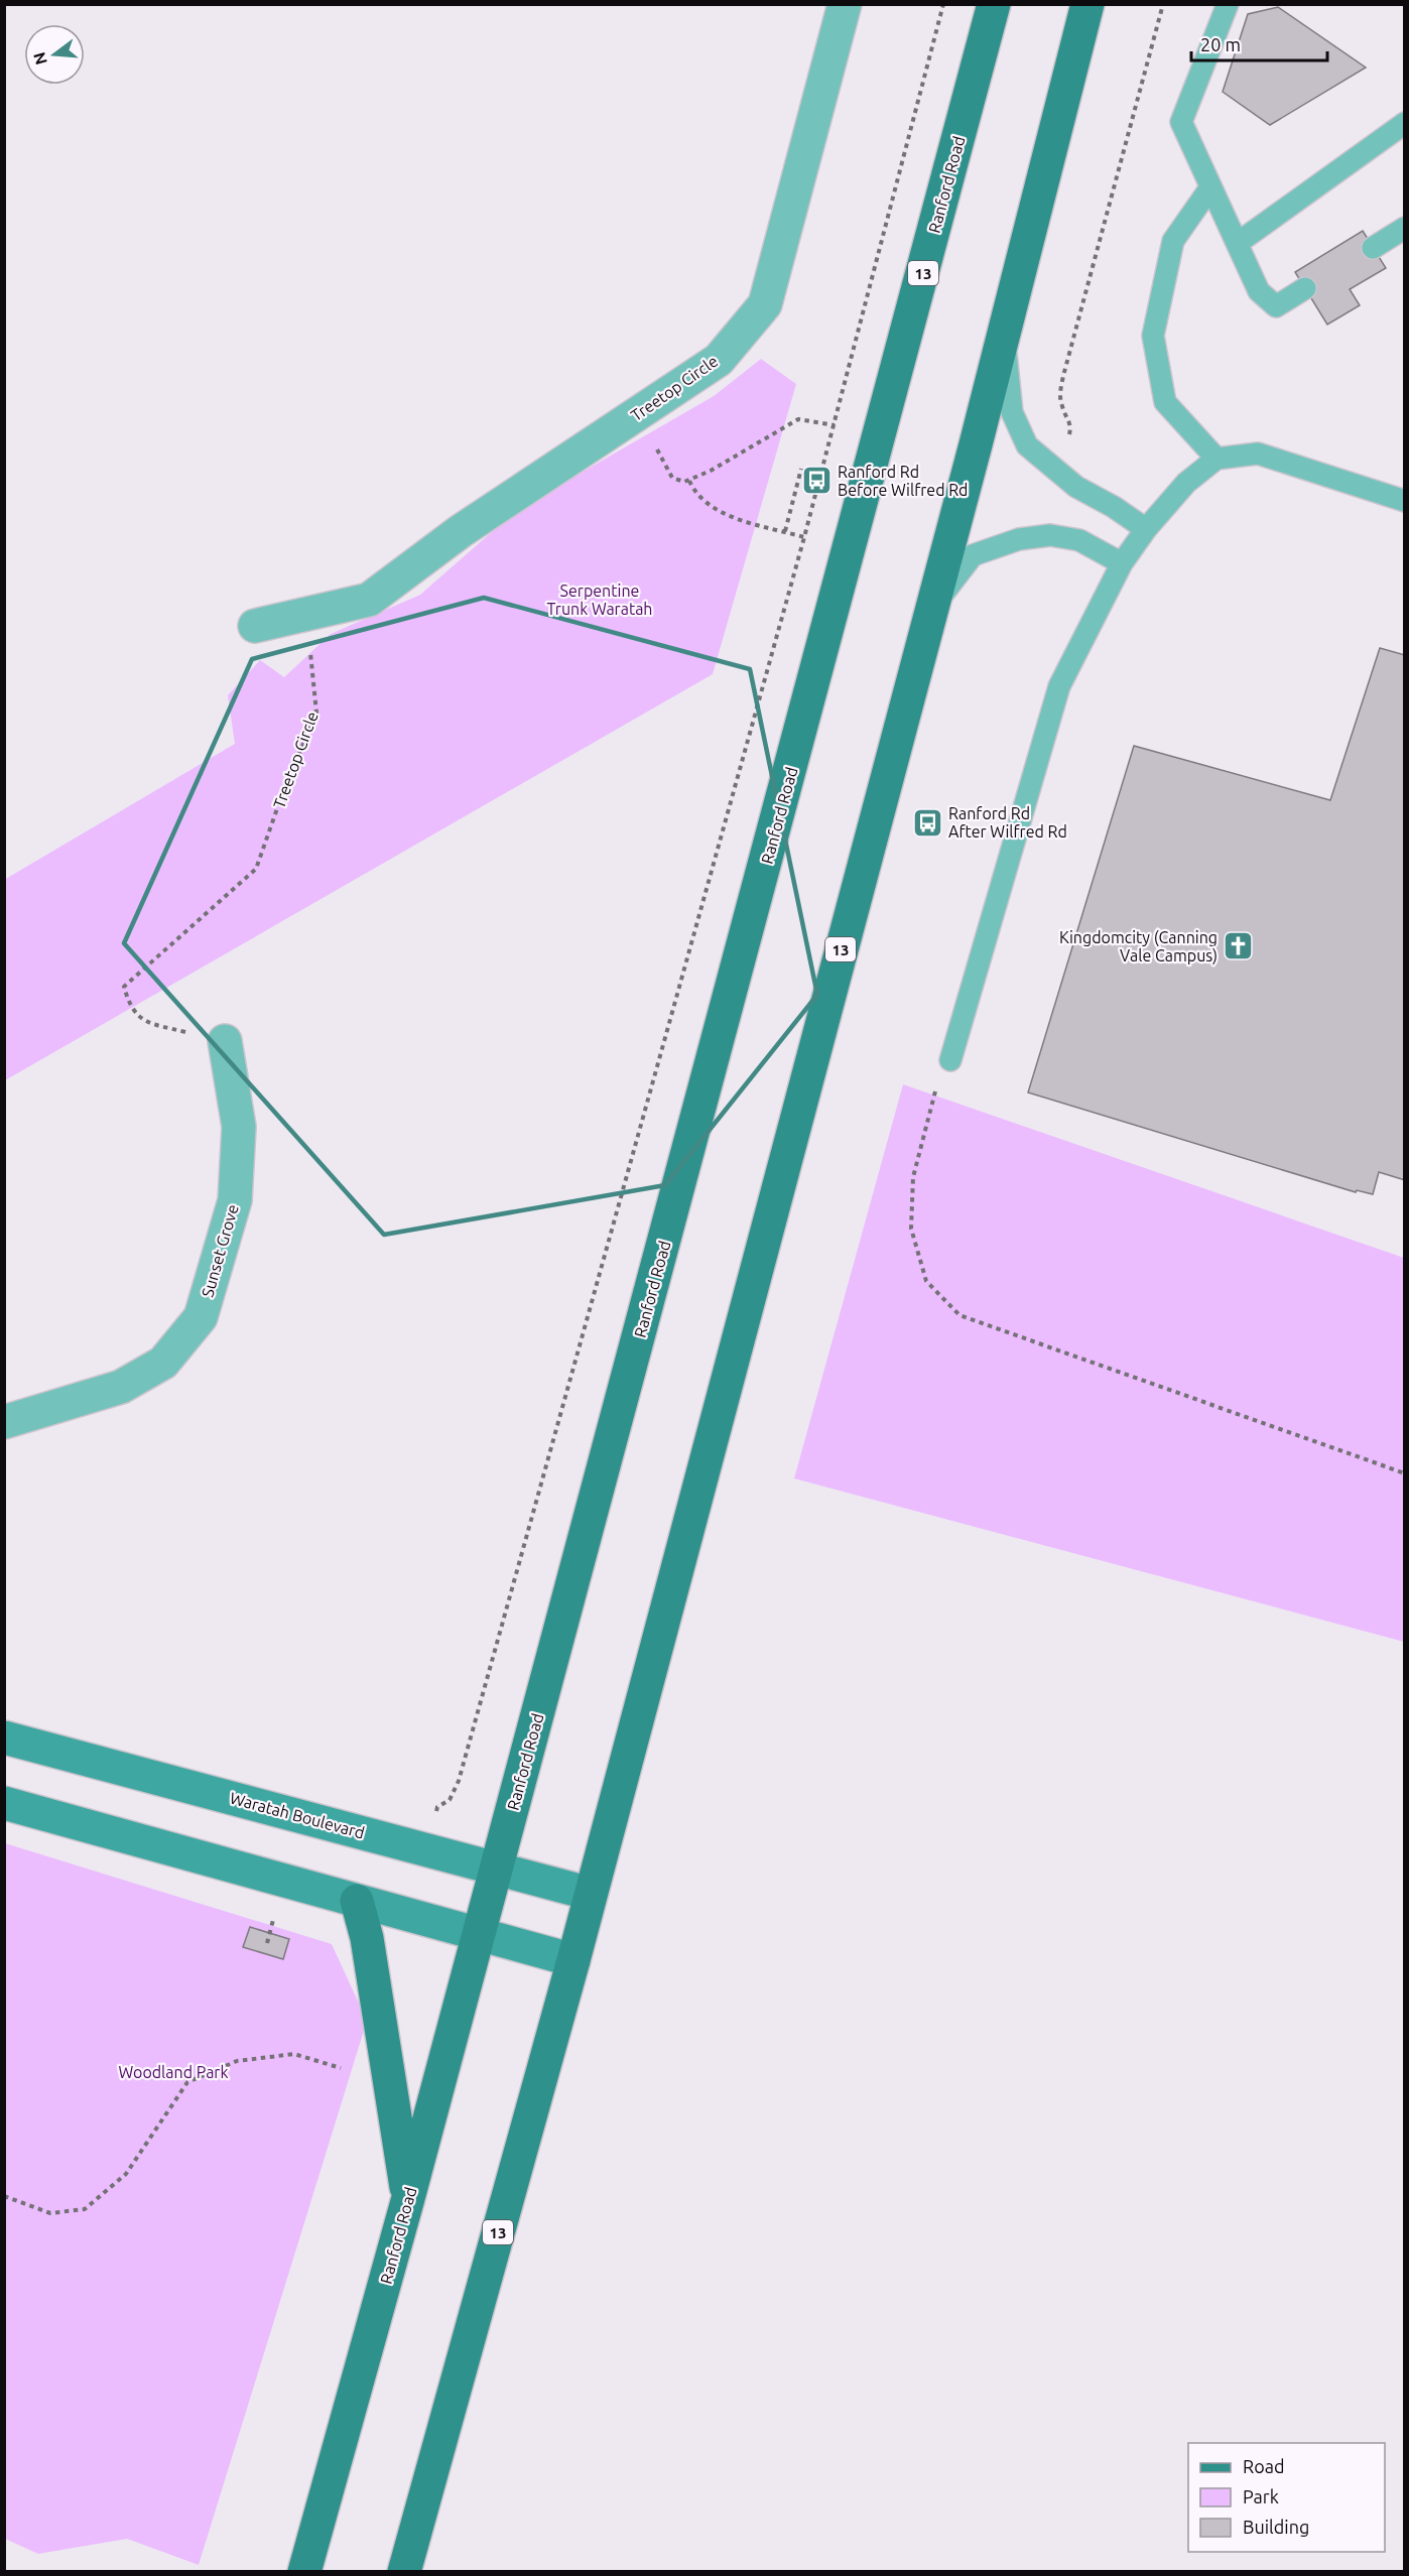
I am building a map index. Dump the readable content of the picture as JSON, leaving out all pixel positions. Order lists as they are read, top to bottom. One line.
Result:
{"streets":{"main road":["Ranford Road","13"],"street":["Treetop Circle","Sunset Grove","Waratah Boulevard"]},"crossings":[["Ranford Road","Waratah Boulevard"],["13","Waratah Boulevard"],["Treetop Circle","Sunset Grove"]],"parks":["Serpentine Trunk Waratah","Woodland Park"],"places":{"bus stop":["Ranford Rd Before Wilfred Rd","Ranford Rd After Wilfred Rd"],"church":["Kingdomcity (Canning Vale Campus)"]},"legend":["Road","Park","Building"],"scale_bar":"20 m","north":"left"}
